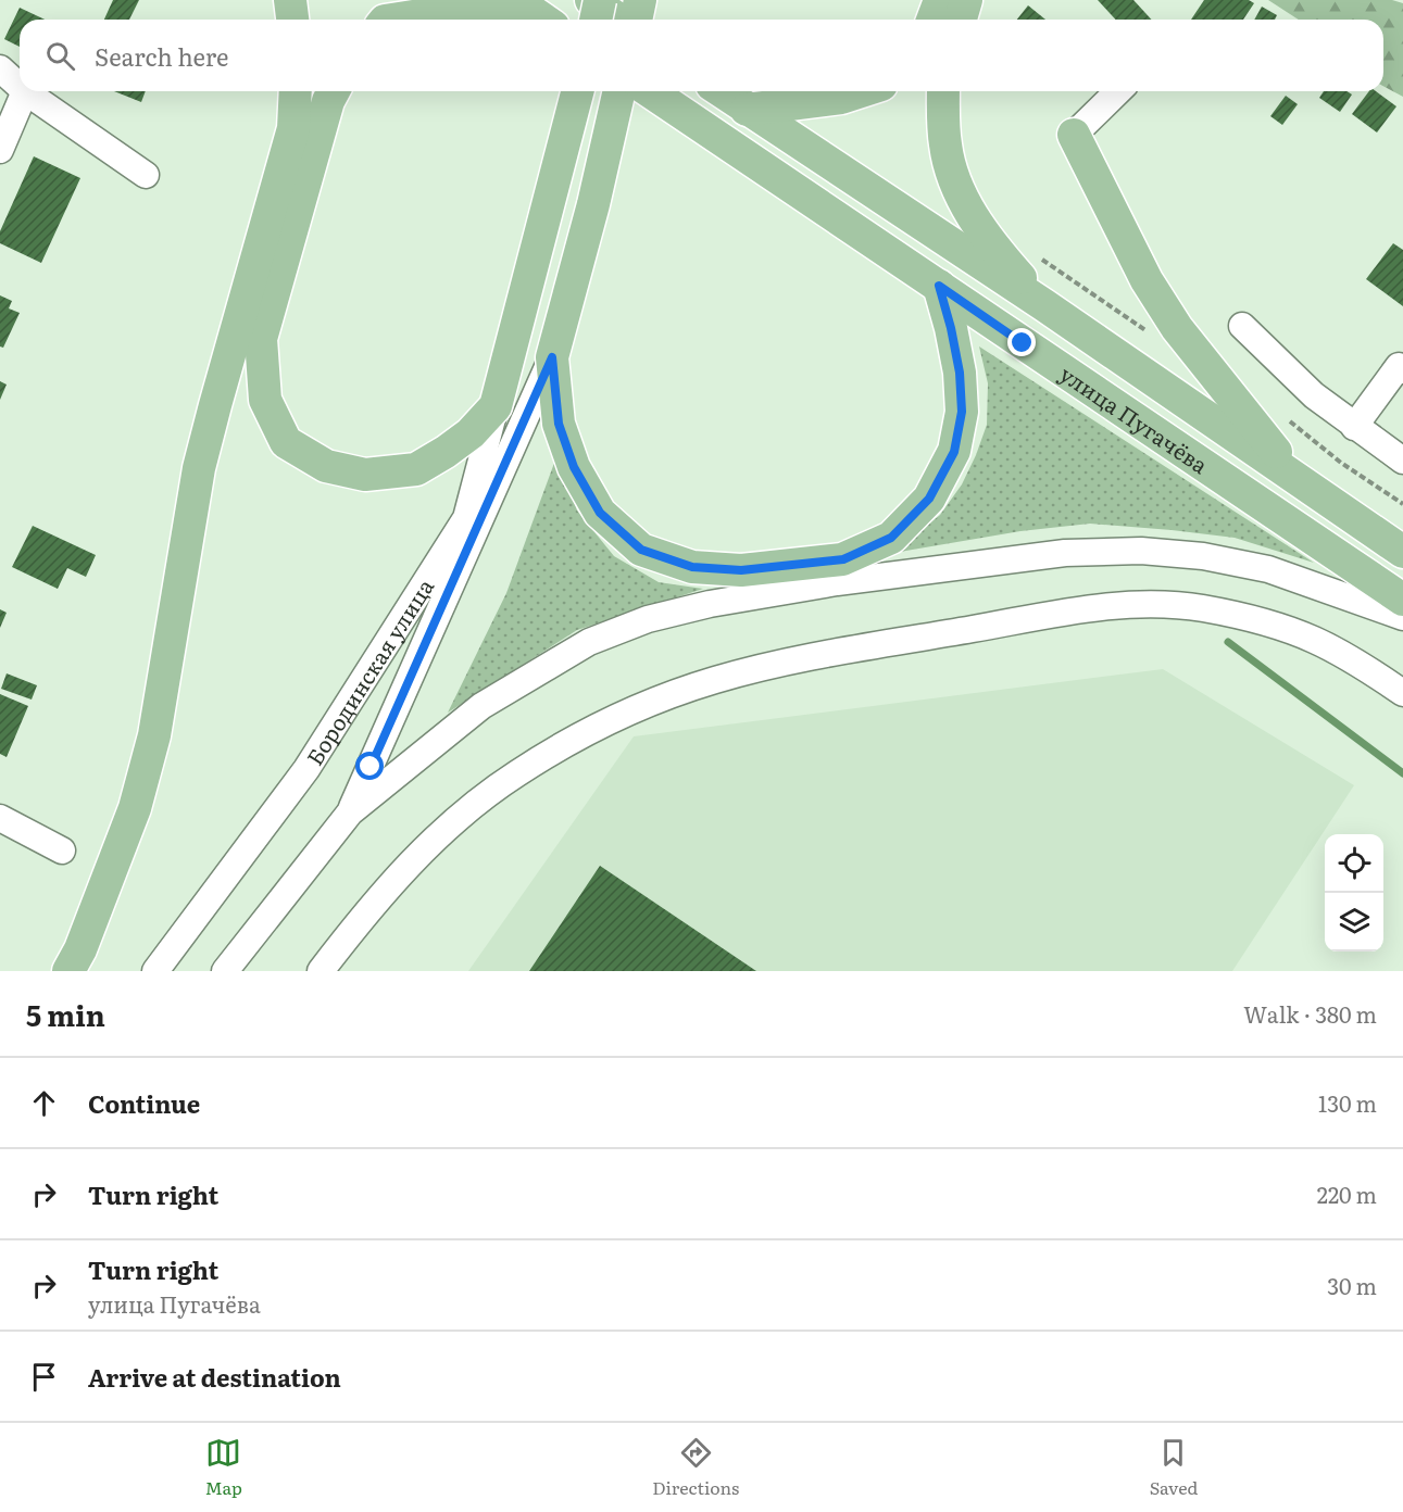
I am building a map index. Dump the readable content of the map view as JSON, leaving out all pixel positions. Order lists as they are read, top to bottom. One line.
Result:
{"streets":{"main road":["улица Пугачёва","Бородинская улица"]},"page":{"search":"Search here","heading":["5 min","Walk · 380 m"],"list":[["Continue","130 m"],["Turn right","220 m"],["Turn right","улица Пугачёва","30 m"],"Arrive at destination"],"nav":["Map","Directions","Saved"]}}
